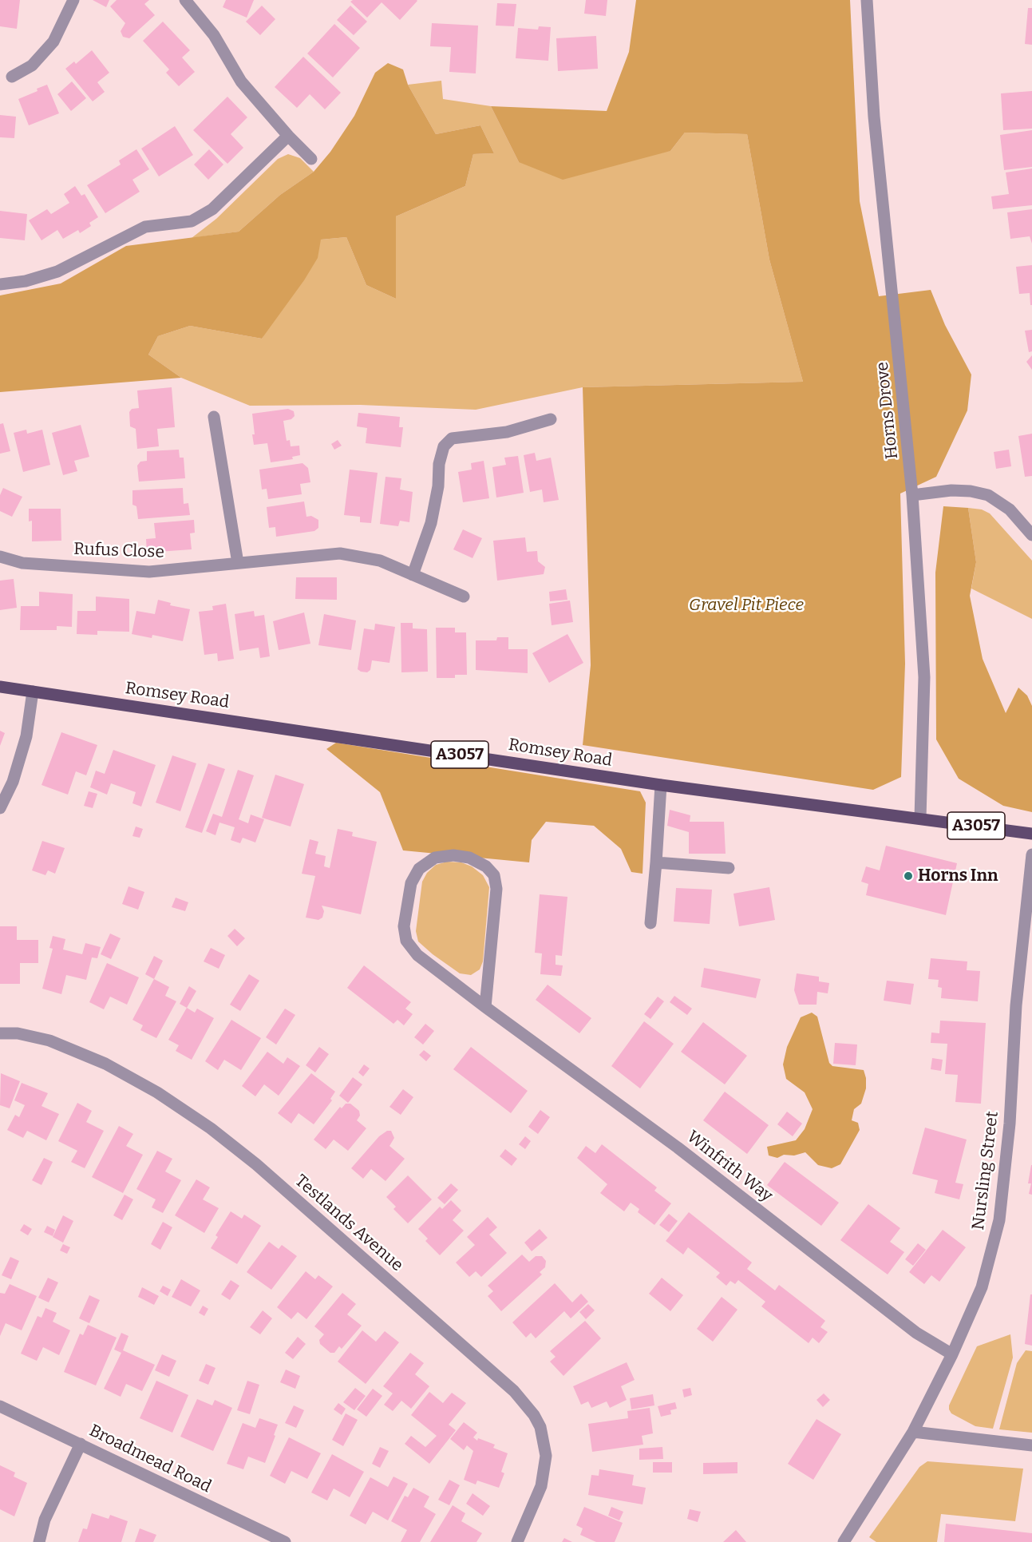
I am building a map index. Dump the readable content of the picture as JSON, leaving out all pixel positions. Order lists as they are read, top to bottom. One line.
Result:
{"streets":{"main road":["Romsey Road","A3057"],"street":["Horns Drove","Rufus Close","Winfrith Way","Nursling Street","Testlands Avenue","Broadmead Road"]},"crossings":[["Horns Drove","Romsey Road"],["Winfrith Way","Nursling Street"]],"parks":["Gravel Pit Piece"],"places":["Horns Inn"]}
